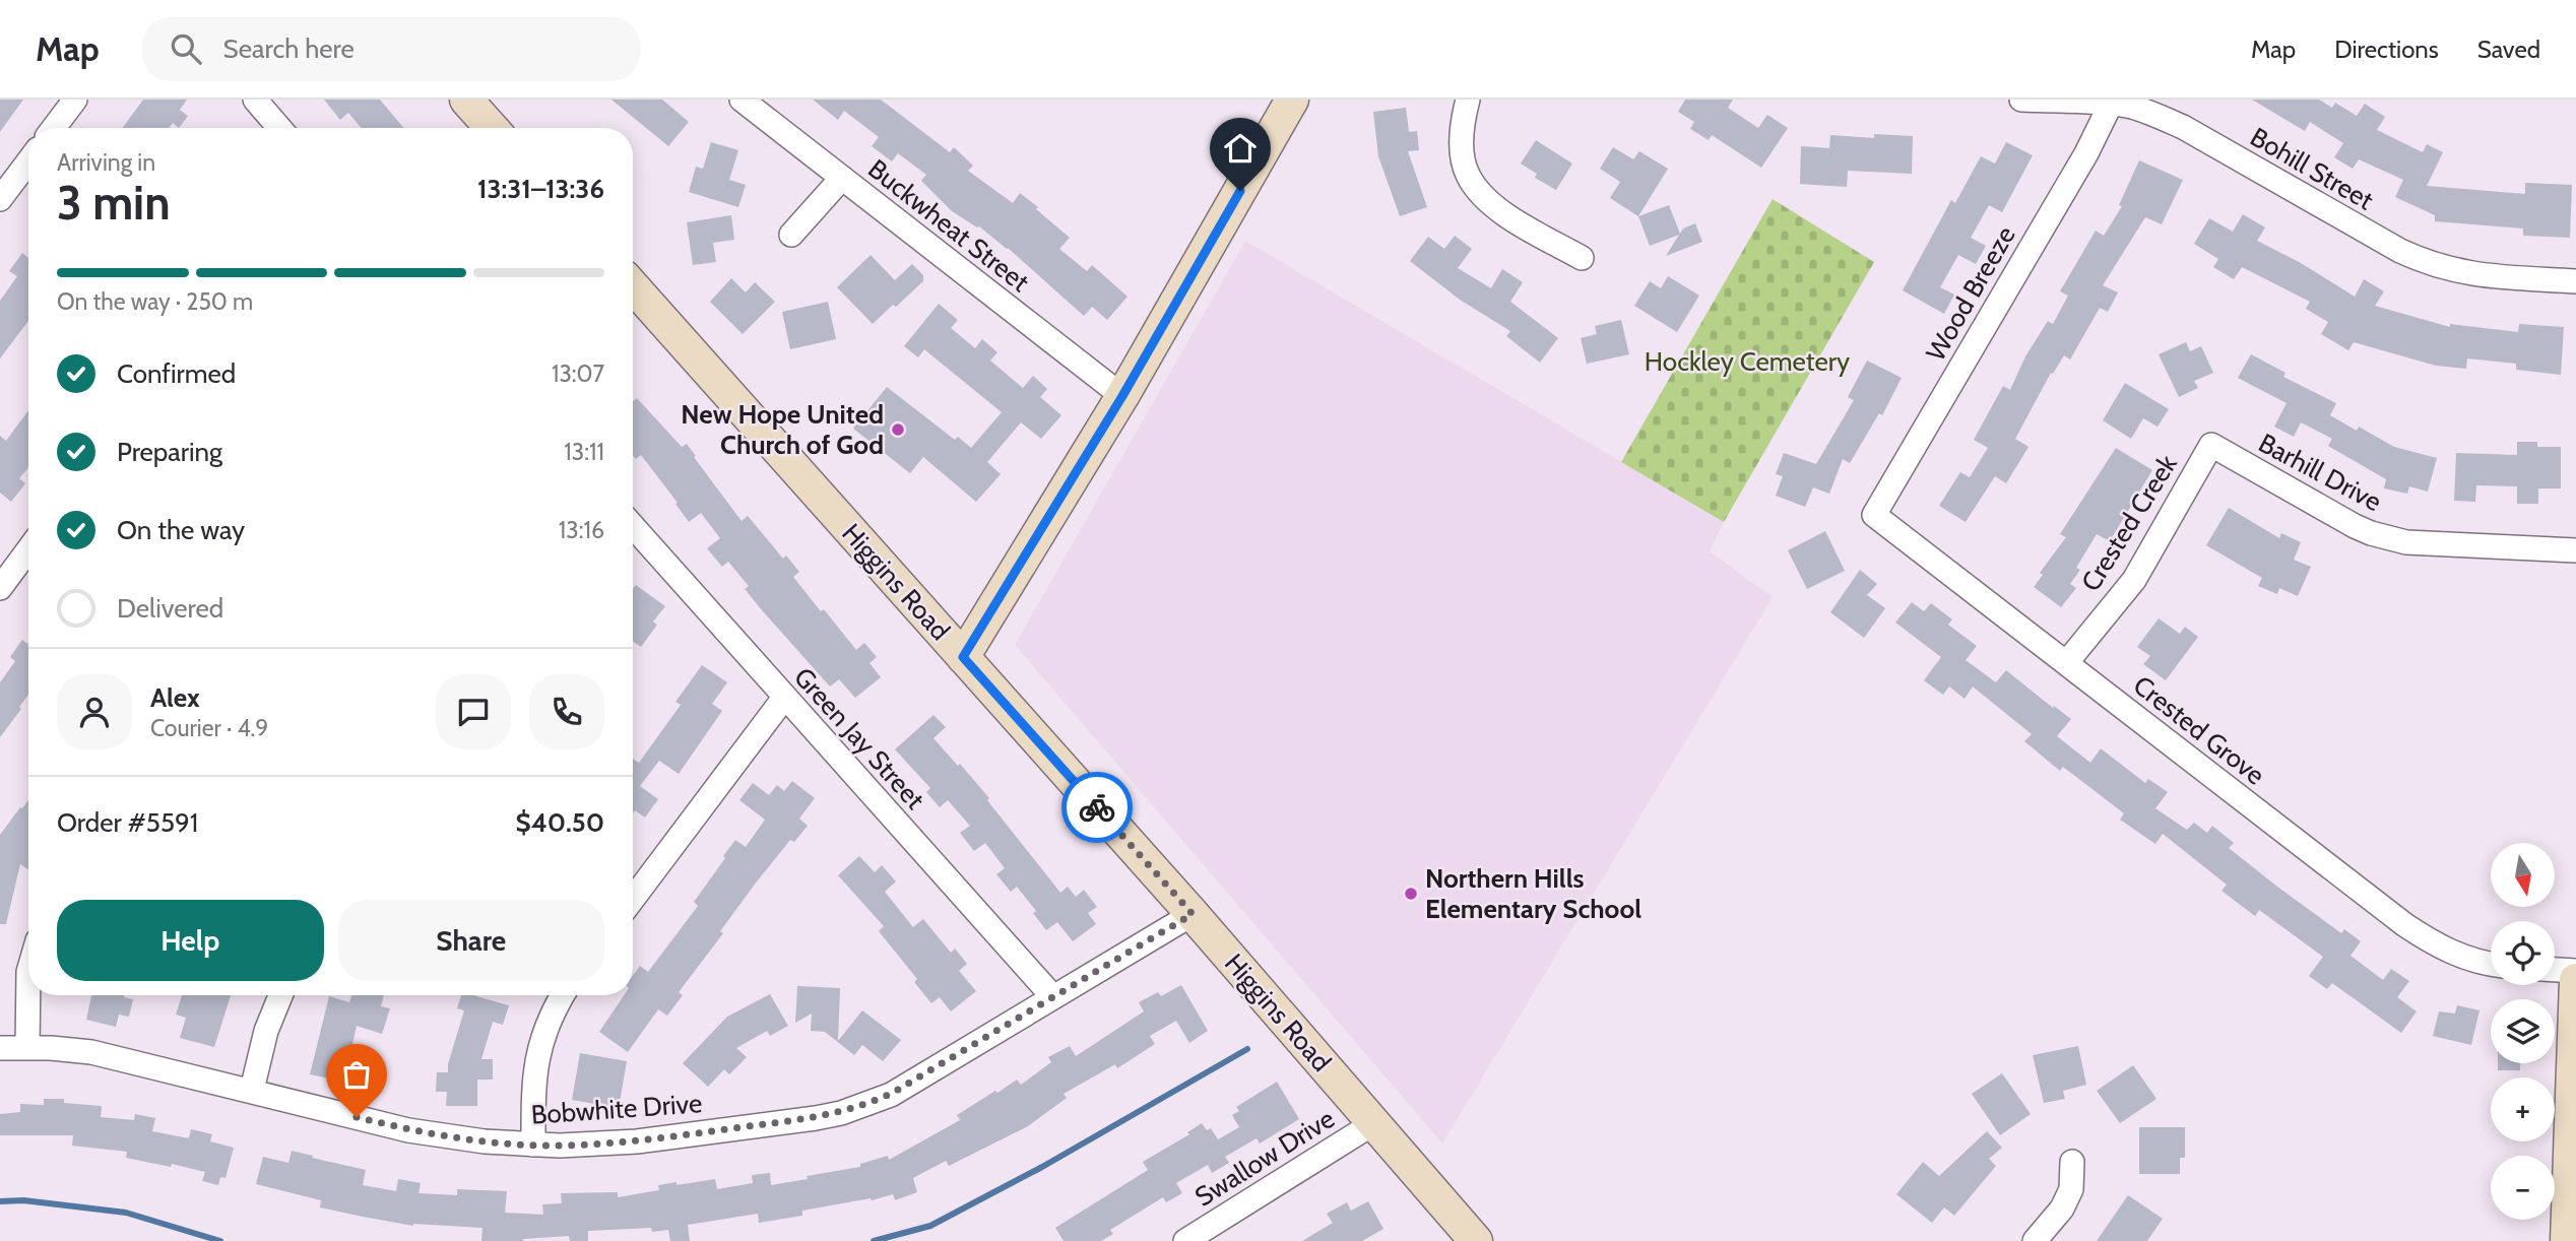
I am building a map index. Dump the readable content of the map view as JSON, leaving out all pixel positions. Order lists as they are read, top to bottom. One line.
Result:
{"streets":{"street":["Bohill Street","Buckwheat Street","Wood Breeze","Barhill Drive","Crested Creek","Higgins Road","Crested Grove","Green Jay Street","Bobwhite Drive","Swallow Drive"]},"crossings":[["Bohill Street","Wood Breeze"],["Wood Breeze","Crested Grove"],["Barhill Drive","Crested Creek"],["Crested Creek","Crested Grove"],["Higgins Road","Bobwhite Drive"],["Higgins Road","Swallow Drive"],["Green Jay Street","Bobwhite Drive"]],"parks":["Hockley Cemetery"],"places":["New Hope United Church of God","Northern Hills Elementary School"],"north":"bottom","page":{"header":"Map","search":"Search here","nav":["Map","Directions","Saved"],"heading":["3 min","Arriving in","13:31–13:36"],"panel":["Alex","Courier · 4.9","Order #5591","$40.50"],"bar":"On the way · 250 m","list":[["Confirmed","13:07"],["Preparing","13:11"],["On the way","13:16"],"Delivered"],"map_buttons":["+","−"],"buttons":["Help","Share"]}}
